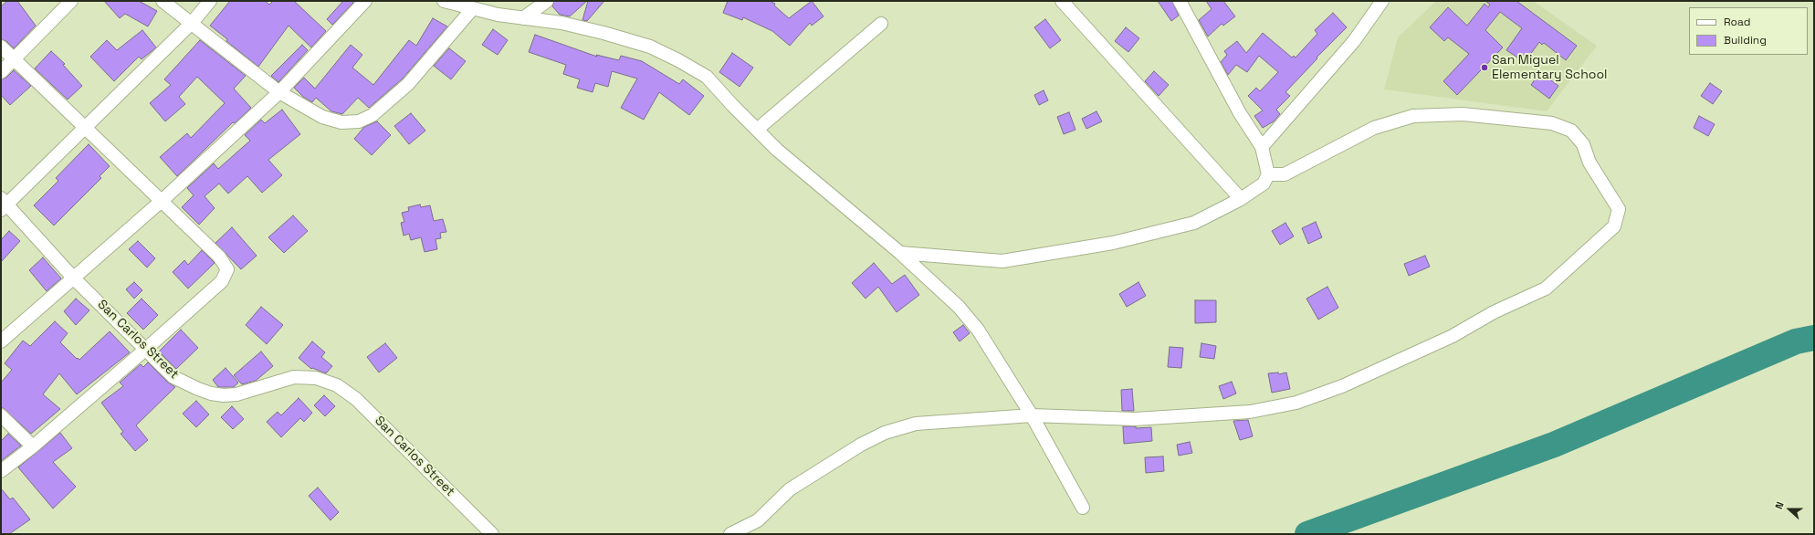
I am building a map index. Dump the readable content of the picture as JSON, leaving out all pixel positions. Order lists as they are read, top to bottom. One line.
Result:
{"streets":{"street":["San Carlos Street"]},"places":["San Miguel Elementary School"],"legend":["Road","Building"],"north":"left"}
